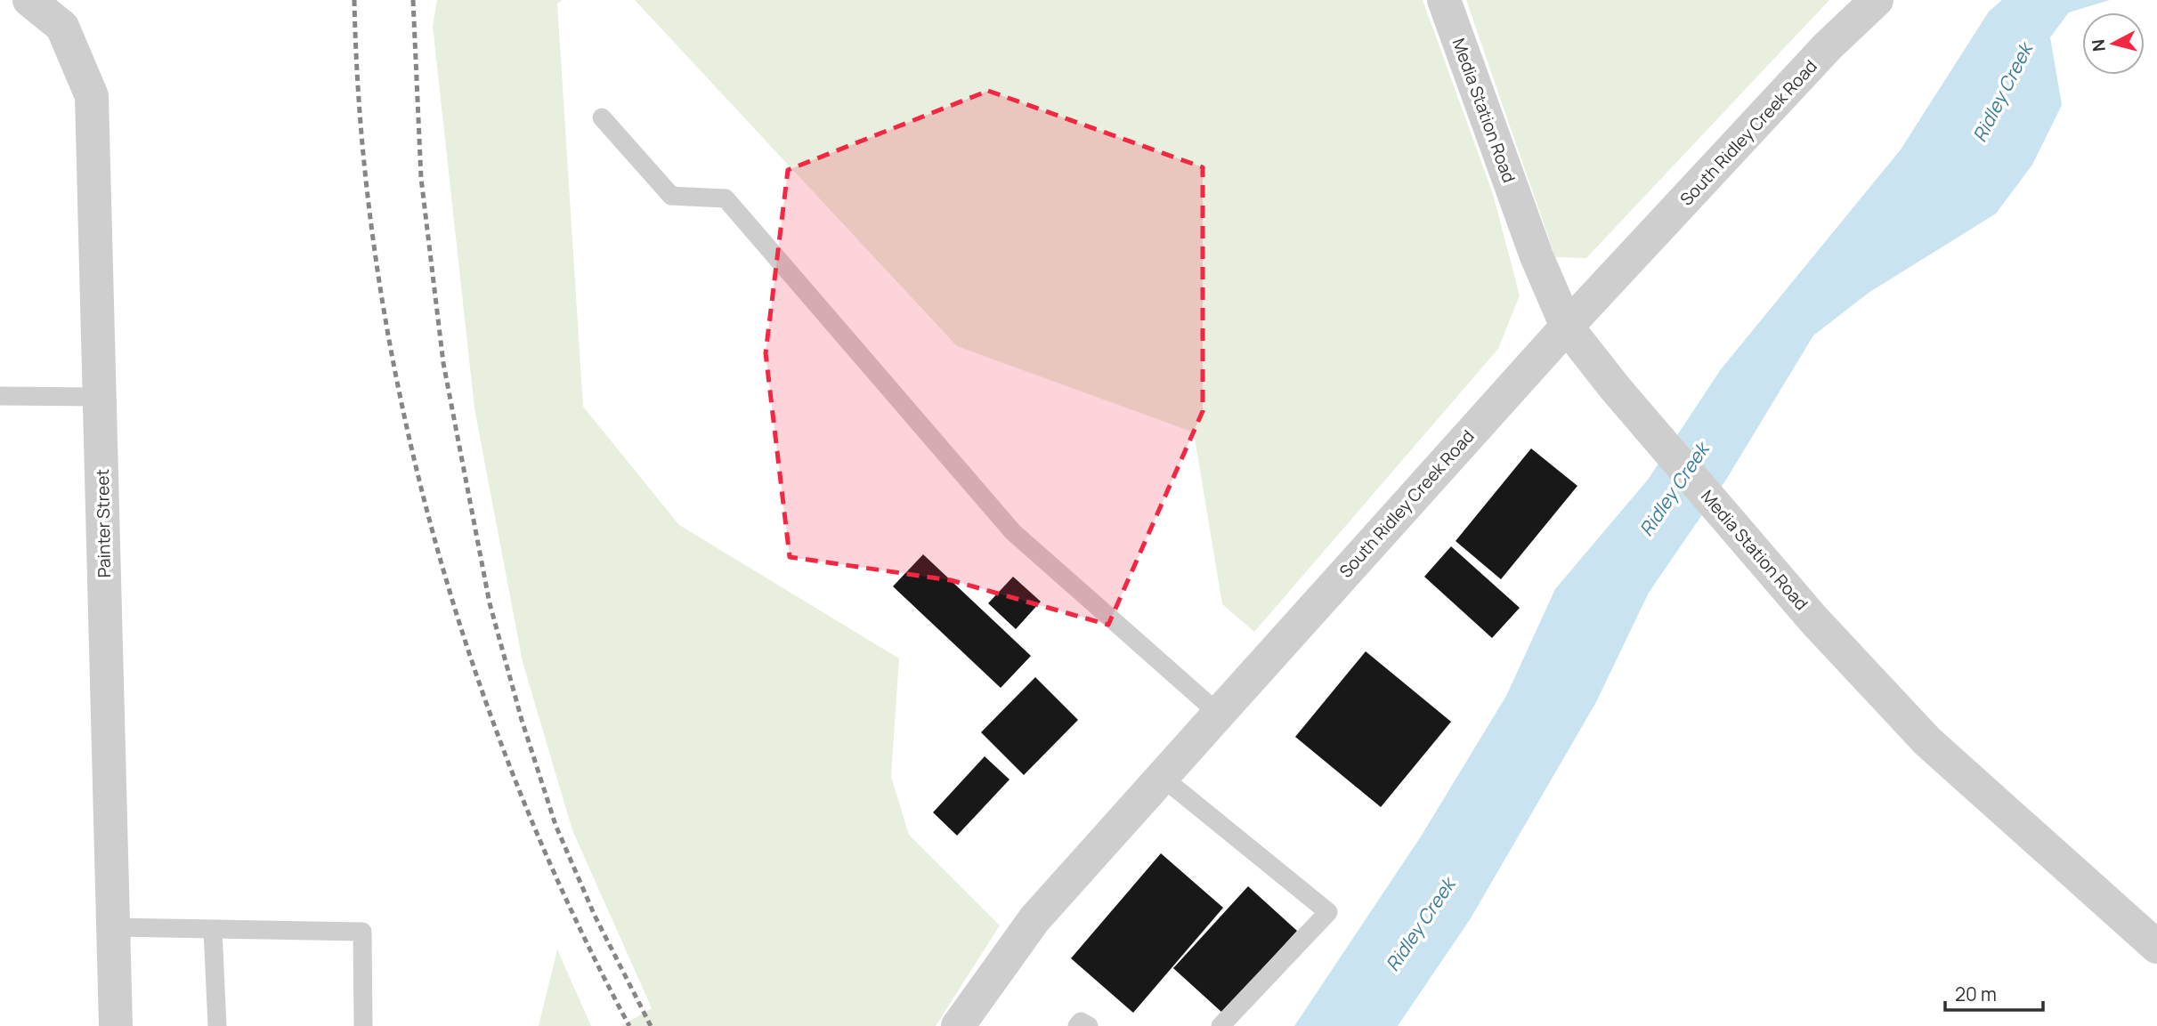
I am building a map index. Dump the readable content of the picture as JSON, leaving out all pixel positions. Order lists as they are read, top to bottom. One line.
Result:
{"streets":{"street":["Media Station Road","South Ridley Creek Road","Painter Street"]},"crossings":[["Media Station Road","South Ridley Creek Road"]],"water":["Ridley Creek"],"scale_bar":"20 m","north":"left"}
